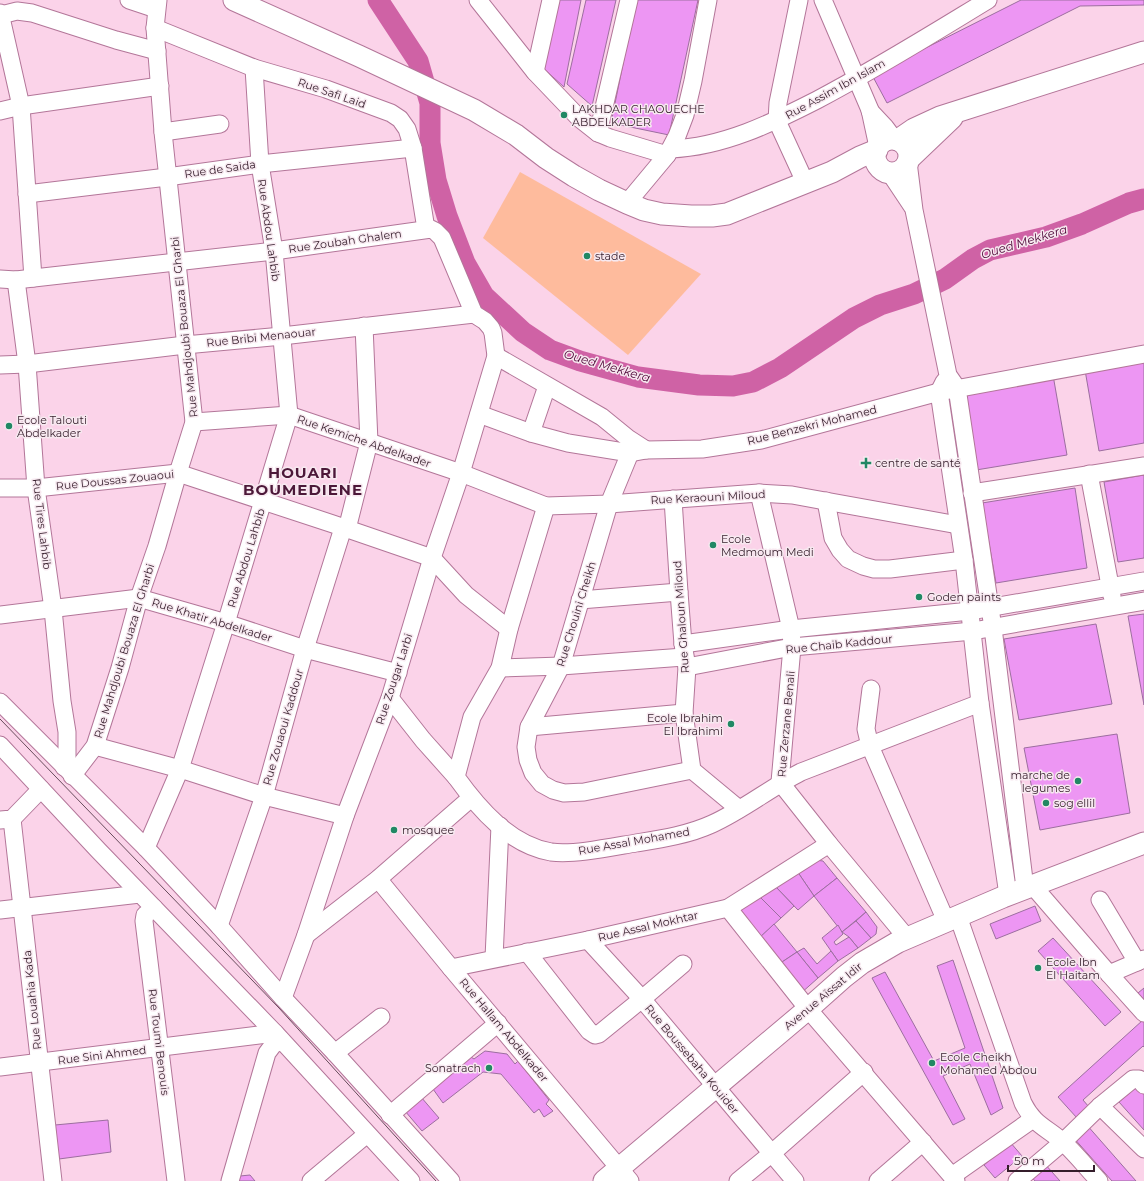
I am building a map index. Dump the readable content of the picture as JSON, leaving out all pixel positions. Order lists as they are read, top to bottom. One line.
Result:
{"streets":{"main road":["Avenue Aïssat Idir"],"street":["Rue Assim Ibn Islam","Rue Safi Laid","Rue de Saida","Rue Abdou Lahbib","Rue Zoubah Ghalem","Rue Mahdjoubi Bouaza El Gharbi","Rue Bribi Menaouar","Rue Benzekri Mohamed","Rue Kemiche Abdelkader","Rue Doussas Zouaoui","Rue Keraouni Miloud","Rue Tires Lahbib","Rue Chouini Cheikh","Rue Ghaloun Miloud","Rue Khatir Abdelkader","Rue Chaib Kaddour","Rue Zougar Larbi","Rue Zerzane Benali","Rue Zouaoui Kaddour","Rue Assal Mohamed","Rue Assal Mokhtar","Rue Louahia Kada","Rue Hallam Abdelkader","Rue Toumi Benouis","Rue Sini Ahmed","Rue Boussebaha Kouider"]},"crossings":[["Rue Safi Laid","Rue de Saida"],["Rue Safi Laid","Rue Abdou Lahbib"],["Rue Safi Laid","Rue Zoubah Ghalem"],["Rue Safi Laid","Rue Mahdjoubi Bouaza El Gharbi"],["Rue de Saida","Rue Abdou Lahbib"],["Rue de Saida","Rue Mahdjoubi Bouaza El Gharbi"],["Rue Abdou Lahbib","Rue Zoubah Ghalem"],["Rue Abdou Lahbib","Rue Bribi Menaouar"],["Rue Abdou Lahbib","Rue Kemiche Abdelkader"],["Rue Abdou Lahbib","Rue Doussas Zouaoui"],["Rue Abdou Lahbib","Rue Khatir Abdelkader"],["Rue Zoubah Ghalem","Rue Mahdjoubi Bouaza El Gharbi"],["Rue Zoubah Ghalem","Rue Tires Lahbib"],["Rue Mahdjoubi Bouaza El Gharbi","Rue Bribi Menaouar"],["Rue Mahdjoubi Bouaza El Gharbi","Rue Kemiche Abdelkader"],["Rue Mahdjoubi Bouaza El Gharbi","Rue Doussas Zouaoui"],["Rue Mahdjoubi Bouaza El Gharbi","Rue Tires Lahbib"],["Rue Mahdjoubi Bouaza El Gharbi","Rue Khatir Abdelkader"],["Rue Bribi Menaouar","Rue Tires Lahbib"],["Rue Bribi Menaouar","Rue Zouaoui Kaddour"],["Rue Benzekri Mohamed","Rue Chouini Cheikh"],["Rue Benzekri Mohamed","Rue Zougar Larbi"],["Rue Kemiche Abdelkader","Rue Keraouni Miloud"],["Rue Kemiche Abdelkader","Rue Zougar Larbi"],["Rue Kemiche Abdelkader","Rue Zouaoui Kaddour"],["Rue Doussas Zouaoui","Rue Tires Lahbib"],["Rue Doussas Zouaoui","Rue Zougar Larbi"],["Rue Doussas Zouaoui","Rue Zouaoui Kaddour"],["Rue Keraouni Miloud","Rue Chouini Cheikh"],["Rue Keraouni Miloud","Rue Ghaloun Miloud"],["Rue Keraouni Miloud","Rue Zougar Larbi"],["Rue Keraouni Miloud","Rue Zerzane Benali"],["Rue Tires Lahbib","Rue Khatir Abdelkader"],["Rue Chouini Cheikh","Rue Ghaloun Miloud"],["Rue Chouini Cheikh","Rue Chaib Kaddour"],["Rue Ghaloun Miloud","Rue Chaib Kaddour"],["Rue Khatir Abdelkader","Rue Zougar Larbi"],["Rue Khatir Abdelkader","Rue Zouaoui Kaddour"],["Rue Chaib Kaddour","Rue Zerzane Benali"],["Rue Zougar Larbi","Rue Assal Mohamed"],["Rue Zerzane Benali","Rue Assal Mohamed"],["Rue Zerzane Benali","Rue Assal Mokhtar"],["Rue Zerzane Benali","Avenue Aïssat Idir"],["Rue Assal Mokhtar","Rue Hallam Abdelkader"],["Rue Assal Mokhtar","Rue Boussebaha Kouider"],["Avenue Aïssat Idir","Rue Hallam Abdelkader"],["Avenue Aïssat Idir","Rue Boussebaha Kouider"],["Rue Louahia Kada","Rue Sini Ahmed"],["Rue Toumi Benouis","Rue Sini Ahmed"]],"districts":["HOUARI BOUMEDIENE"],"water":["Oued Mekkera"],"places":{"other":["LAKHDAR CHAOUECHE ABDELKADER","stade","Ecole Talouti Abdelkader","Ecole Medmoum Medi","Goden paints","Ecole Ibrahim El Ibrahimi","marche de legumes","sog ellil","mosquee","Ecole Ibn El Haitam","Ecole Cheikh Mohamed Abdou","Sonatrach"],"health":["centre de santé"]},"scale_bar":"50 m"}
